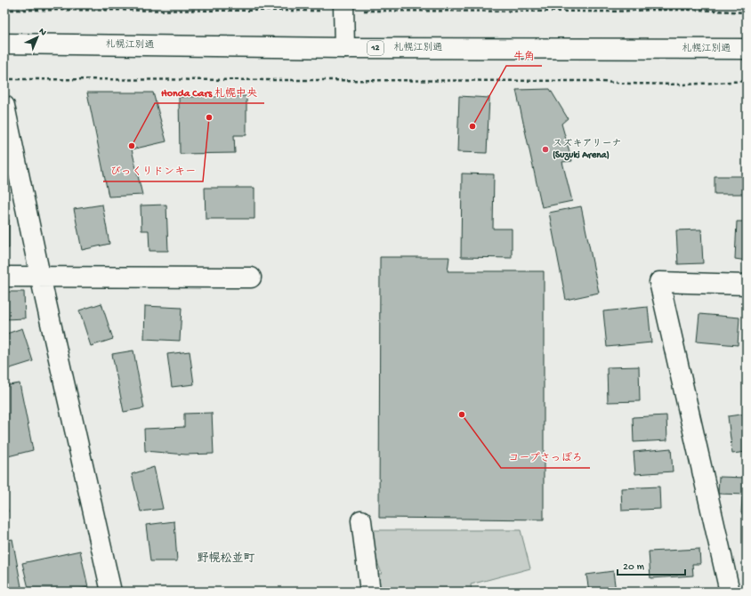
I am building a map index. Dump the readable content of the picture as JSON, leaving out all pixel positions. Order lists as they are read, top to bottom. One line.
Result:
{"streets":{"main road":["札幌江別通","12"]},"districts":["野幌松並町"],"places":["びっくりドンキー","牛角","Honda Cars 札幌中央","スズキアリーナ (Suzuki Arena)","コープさっぽろ"],"scale_bar":"20 m","north":"top right"}
